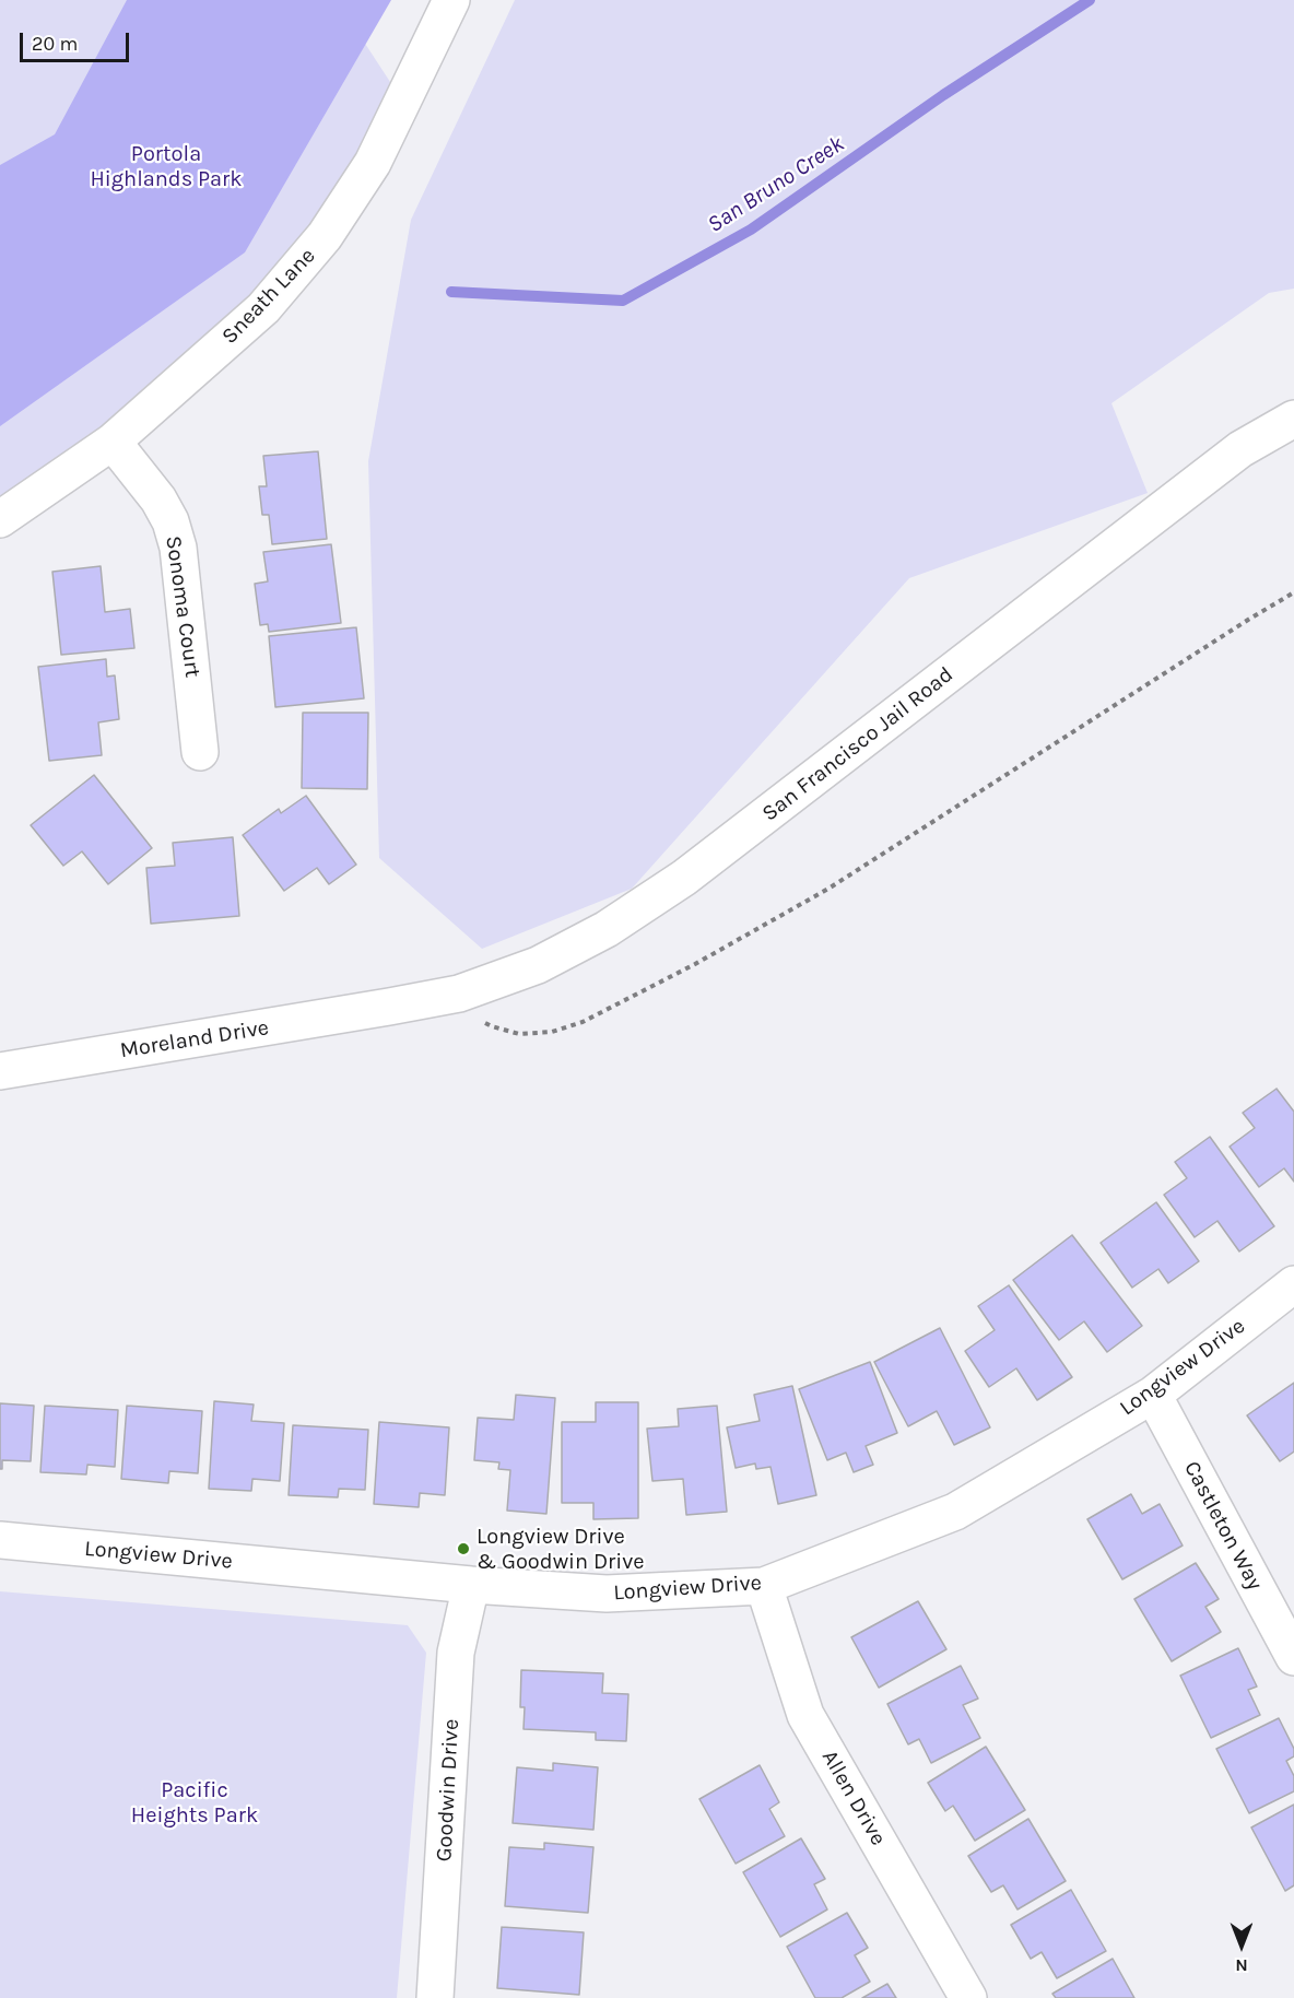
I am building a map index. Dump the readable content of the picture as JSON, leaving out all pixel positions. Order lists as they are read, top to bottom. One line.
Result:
{"streets":{"street":["Sneath Lane","Sonoma Court","San Francisco Jail Road","Moreland Drive","Longview Drive","Castleton Way","Goodwin Drive","Allen Drive"]},"crossings":[["Sneath Lane","Sonoma Court"],["San Francisco Jail Road","Moreland Drive"],["Longview Drive","Castleton Way"],["Longview Drive","Goodwin Drive"],["Longview Drive","Allen Drive"]],"water":["San Bruno Creek"],"parks":["Portola Highlands Park","Pacific Heights Park"],"places":["Longview Drive & Goodwin Drive"],"scale_bar":"20 m","north":"bottom"}
